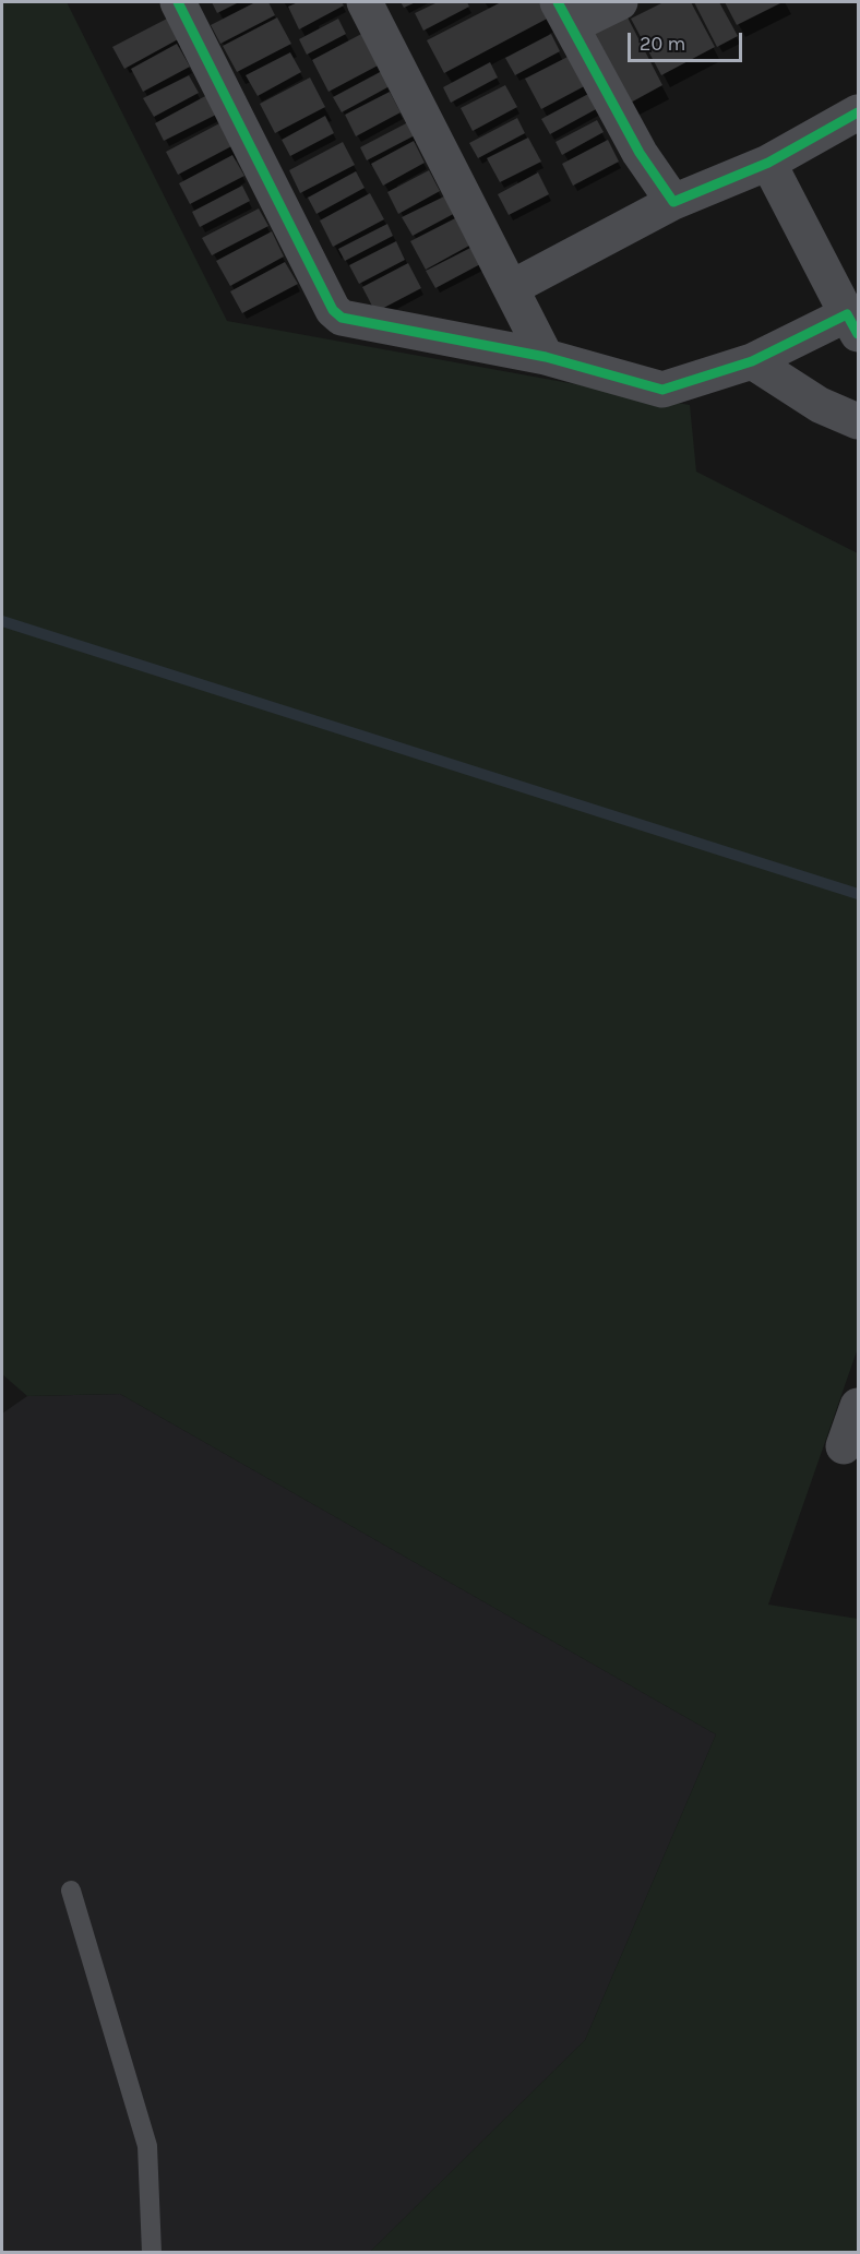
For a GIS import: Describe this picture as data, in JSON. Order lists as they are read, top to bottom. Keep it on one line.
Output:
{"scale_bar":"20 m"}
